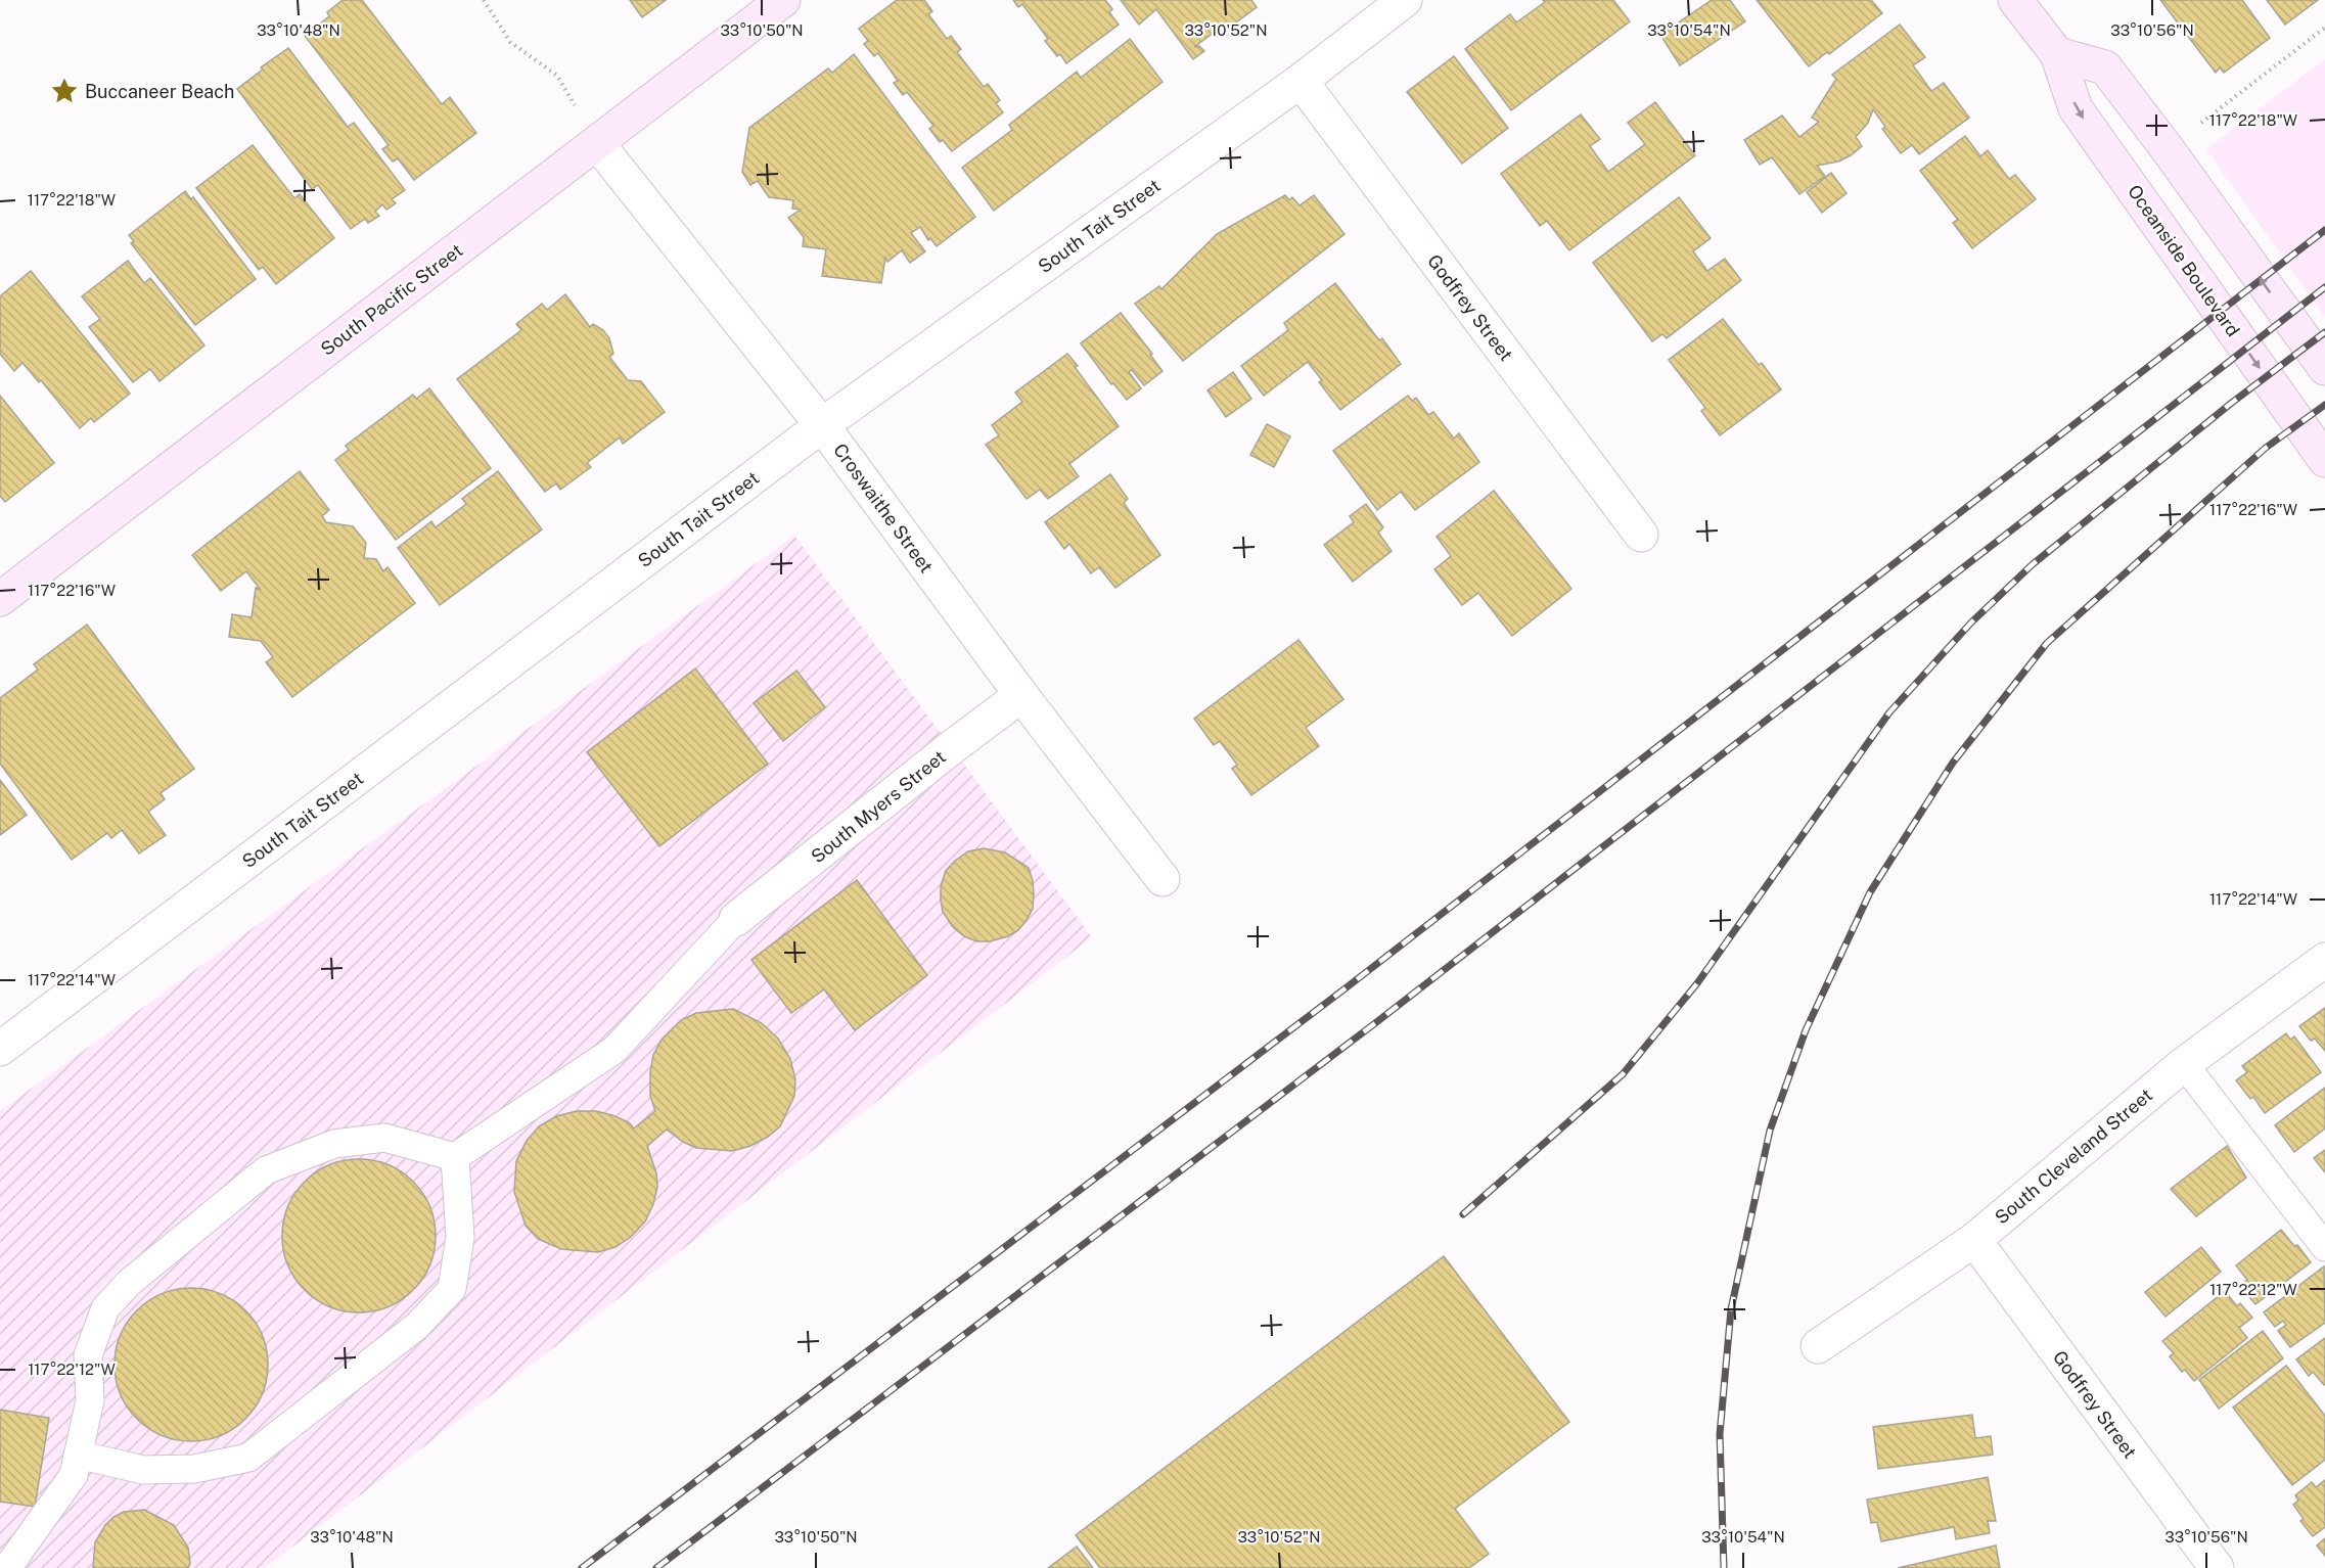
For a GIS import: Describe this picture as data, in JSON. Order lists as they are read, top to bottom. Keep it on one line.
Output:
{"streets":{"main road":["Oceanside Boulevard","South Pacific Street"],"street":["South Tait Street","Godfrey Street","Croswaithe Street","South Myers Street","South Cleveland Street"]},"crossings":[["South Tait Street","Godfrey Street"],["South Tait Street","Croswaithe Street"],["South Pacific Street","Croswaithe Street"],["Godfrey Street","South Cleveland Street"],["Croswaithe Street","South Myers Street"]],"places":{"place":["Buccaneer Beach"]},"coordinates":["33°10'48\"N","33°10'50\"N","33°10'52\"N","33°10'54\"N","33°10'56\"N","117°22'18\"W","117°22'16\"W","117°22'14\"W","117°22'12\"W"]}
